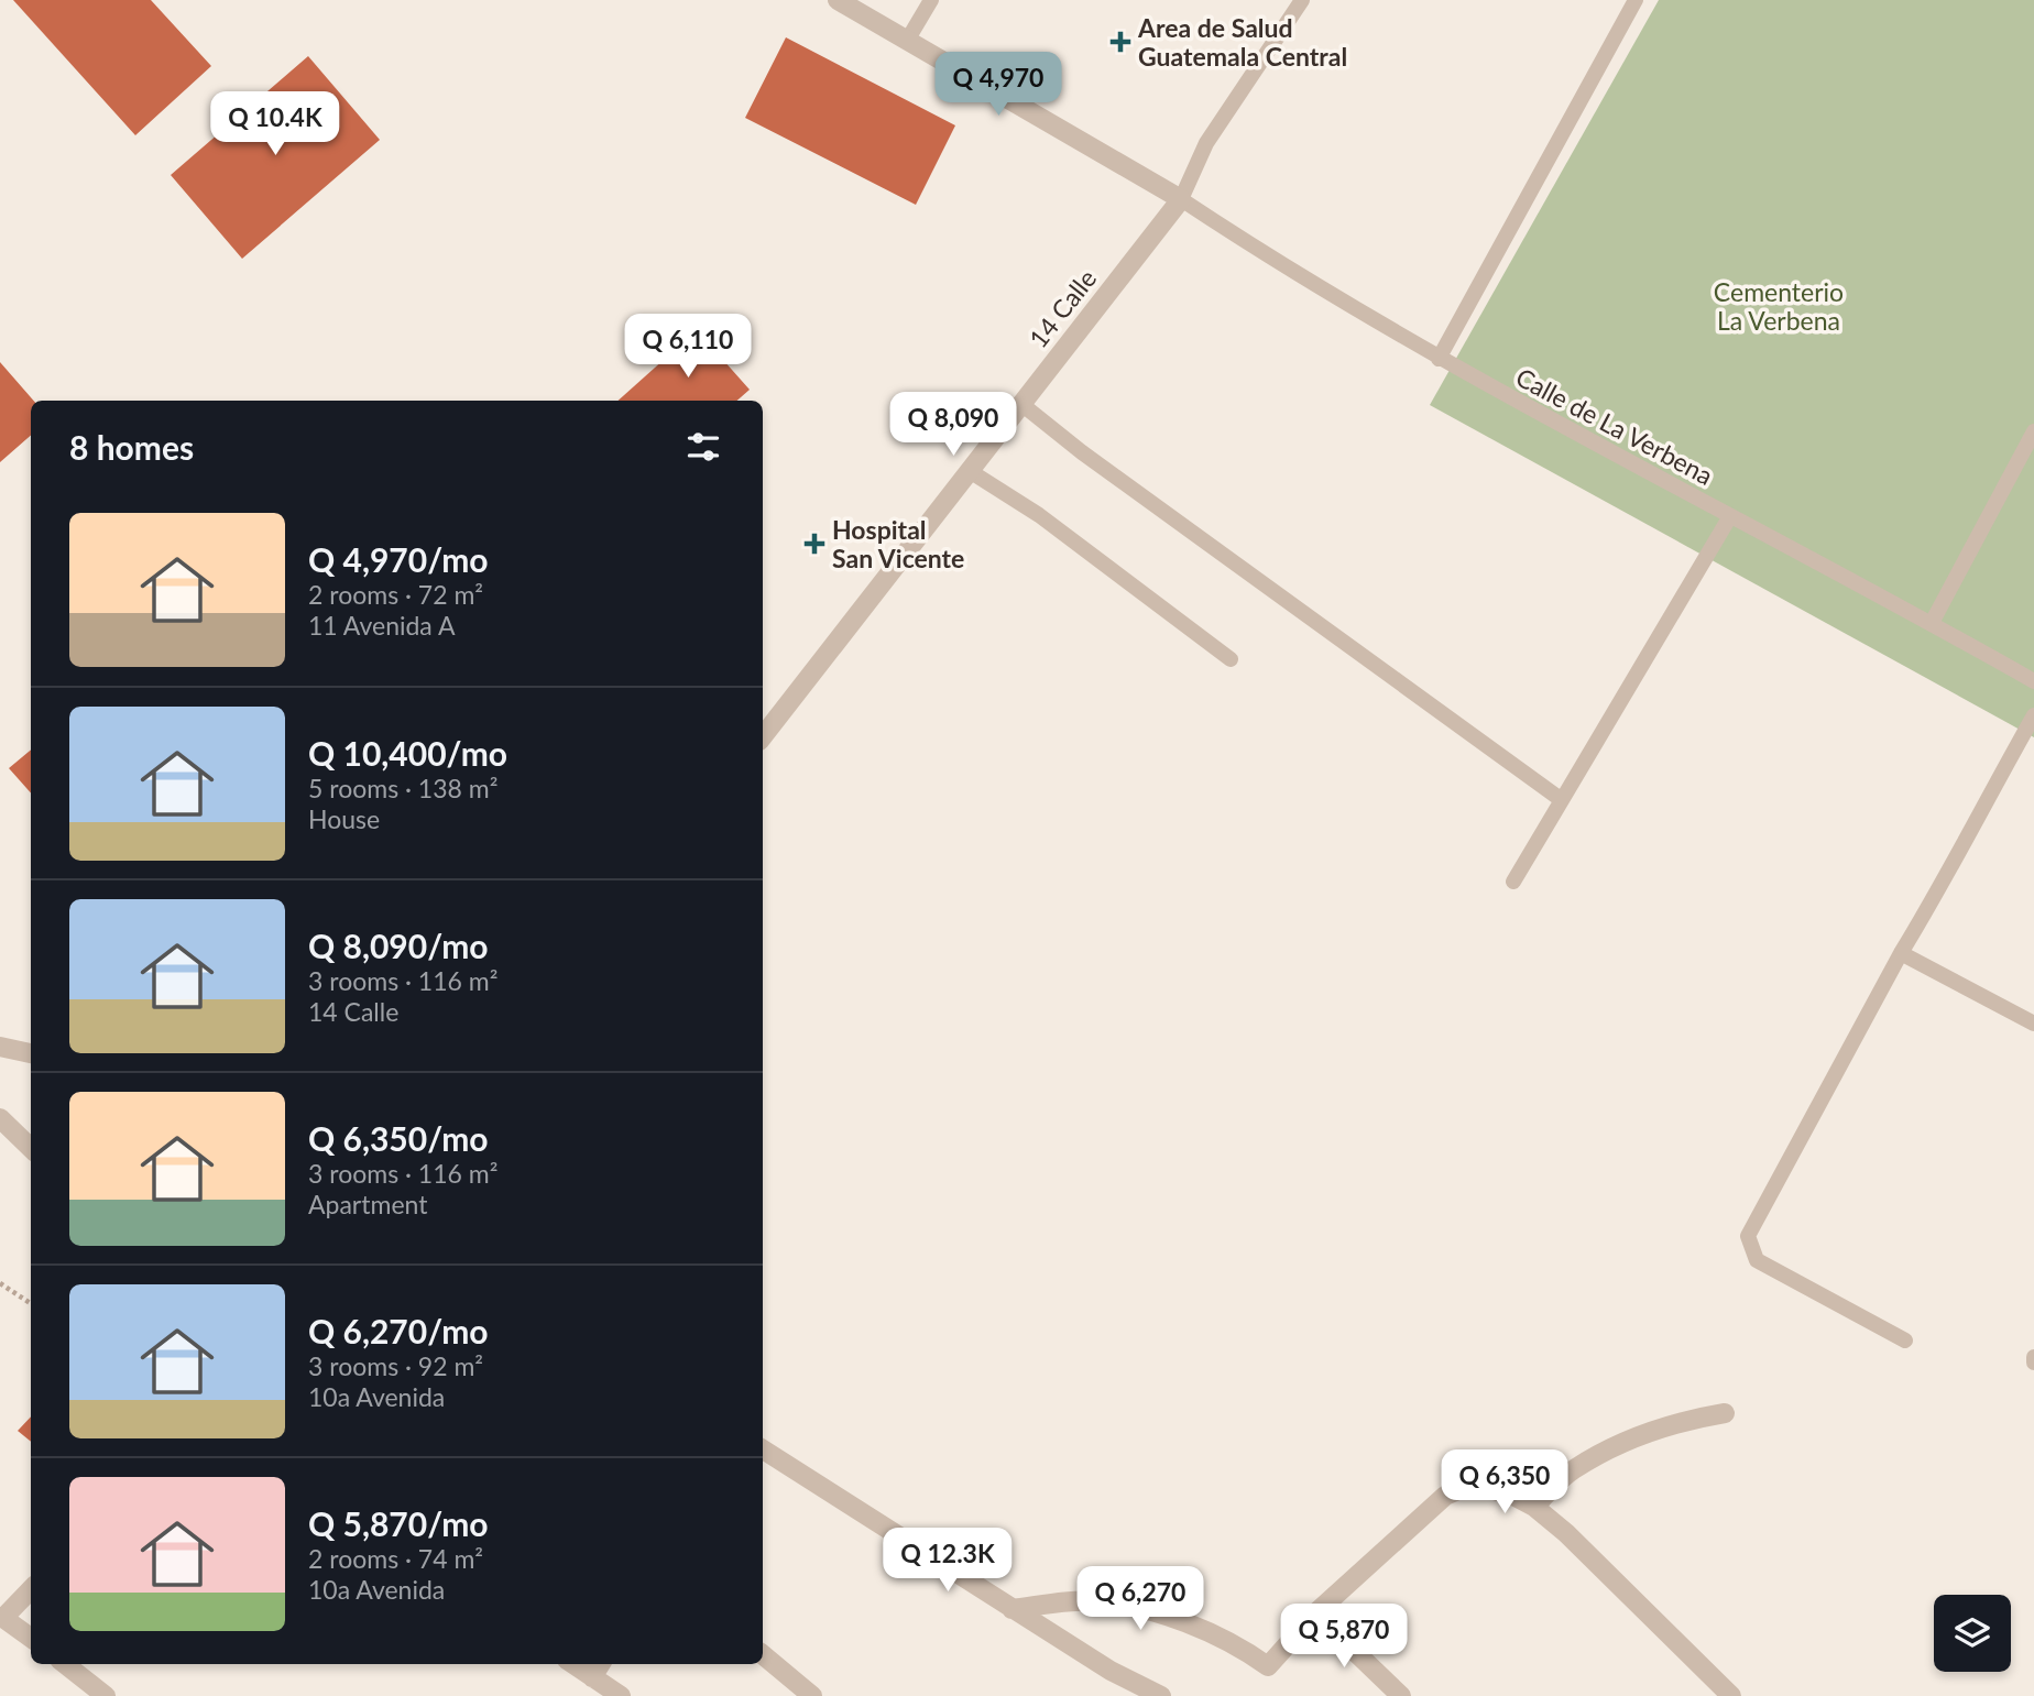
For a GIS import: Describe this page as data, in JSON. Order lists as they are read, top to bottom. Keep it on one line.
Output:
{"streets":{"street":["14 Calle"],"lane":["Calle de La Verbena"]},"crossings":[["14 Calle","Calle de La Verbena"]],"parks":["Cementerio La Verbena"],"places":{"health":["Area de Salud Guatemala Central","Hospital San Vicente"]},"page":{"price":["Q 4,970","Q 10.4K","Q 6,110","Q 8,090","Q 6,350","Q 12.3K","Q 6,270","Q 5,870"],"heading":"8 homes","list":[{"name":"Q 4,970/mo","note":"2 rooms · 72 m² · 11 Avenida A"},{"name":"Q 10,400/mo","note":"5 rooms · 138 m² · House"},{"name":"Q 8,090/mo","note":"3 rooms · 116 m² · 14 Calle"},{"name":"Q 6,350/mo","note":"3 rooms · 116 m² · Apartment"},{"name":"Q 6,270/mo","note":"3 rooms · 92 m² · 10a Avenida"},{"name":"Q 5,870/mo","note":"2 rooms · 74 m² · 10a Avenida"}]}}
